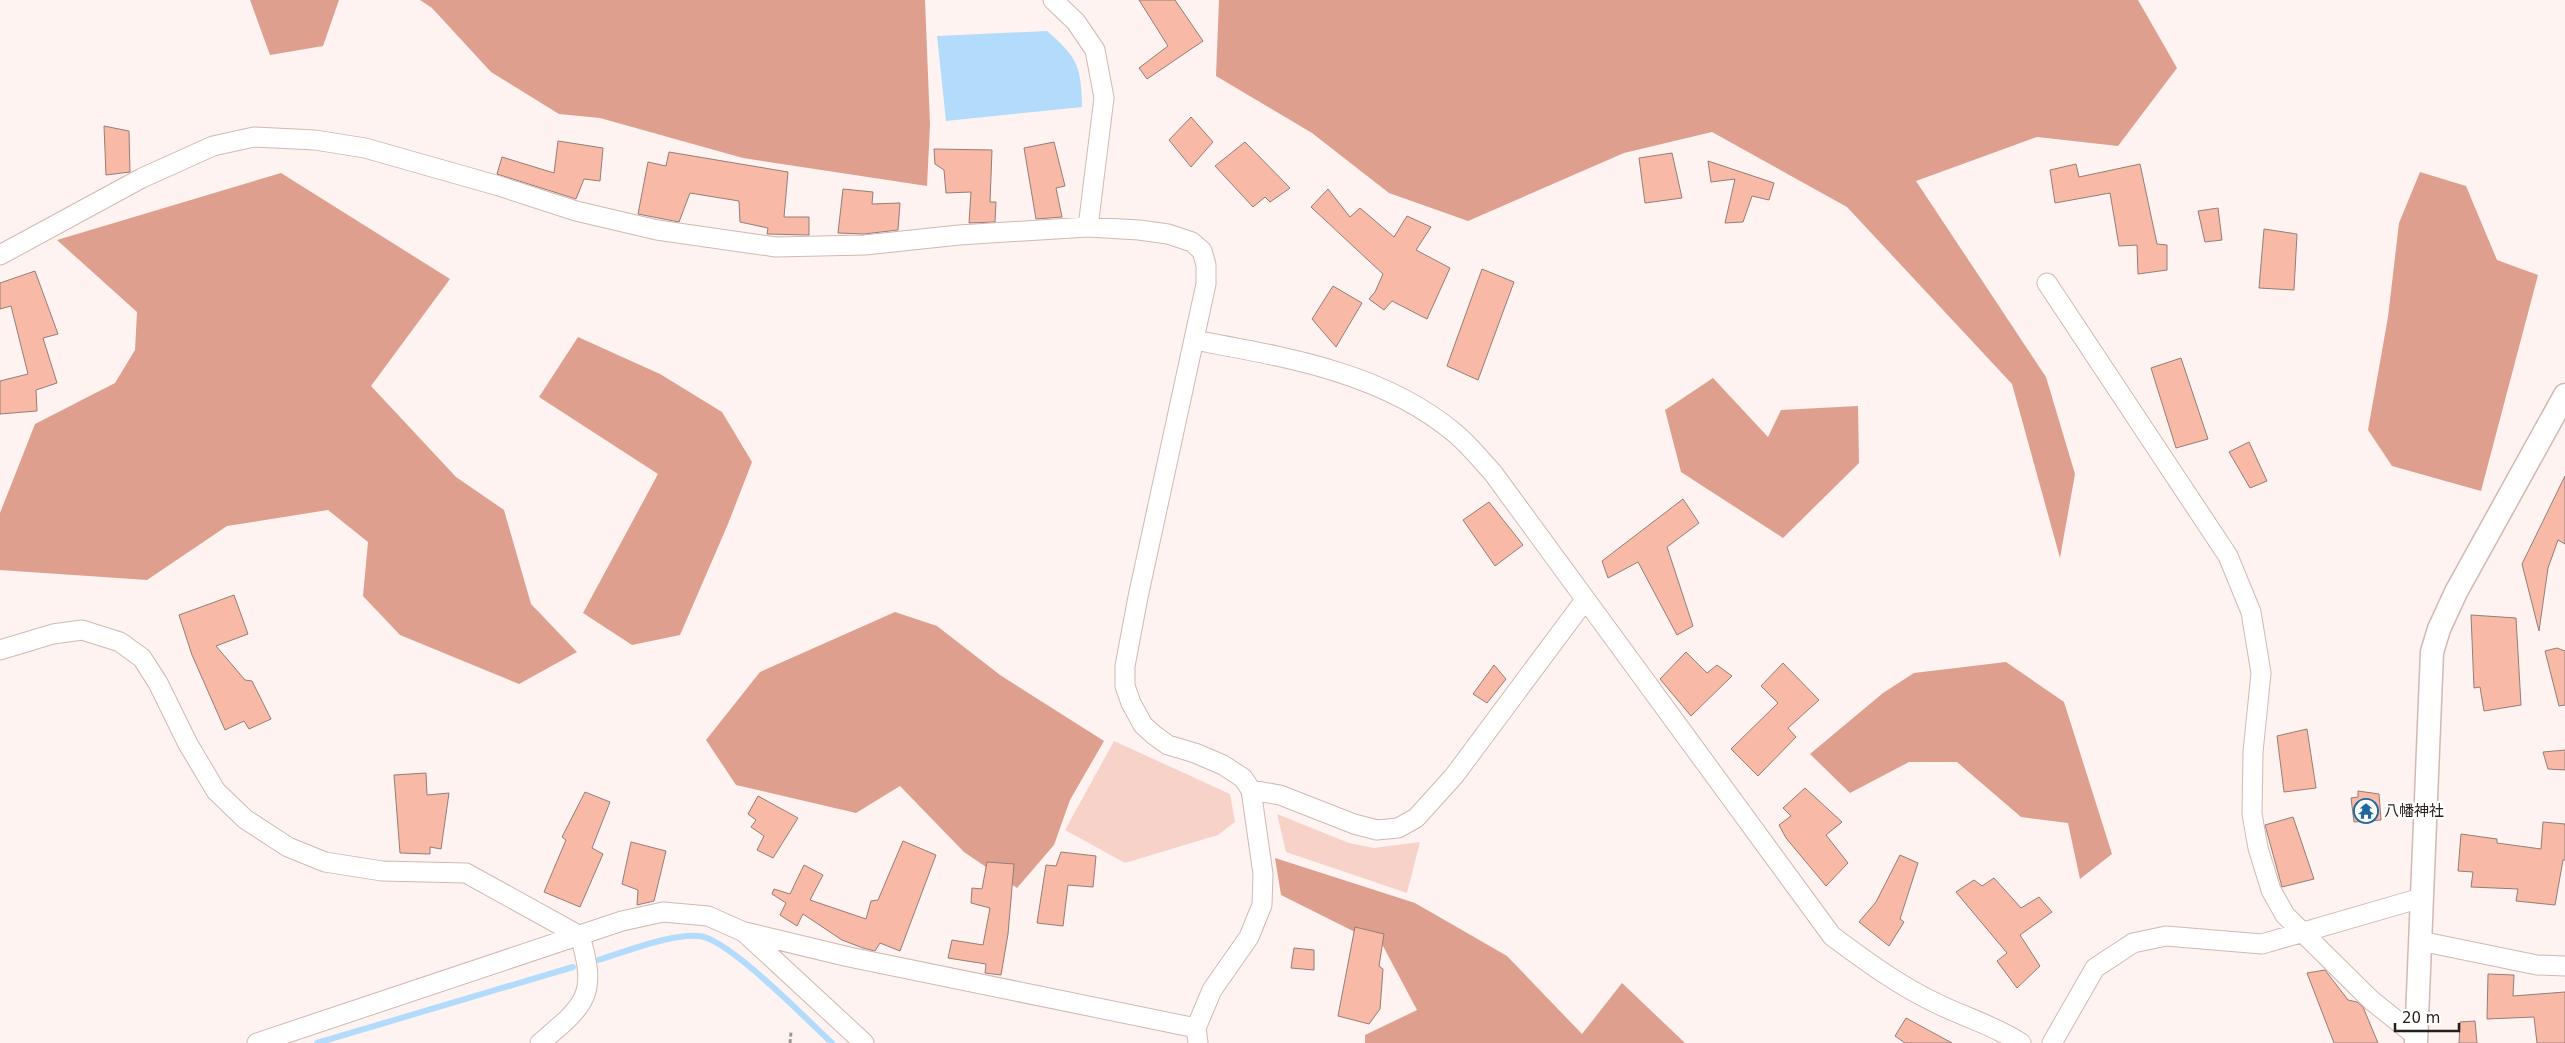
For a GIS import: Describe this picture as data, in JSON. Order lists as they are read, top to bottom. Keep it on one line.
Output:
{"places":{"temple":["八幡神社"]},"scale_bar":"20 m"}
